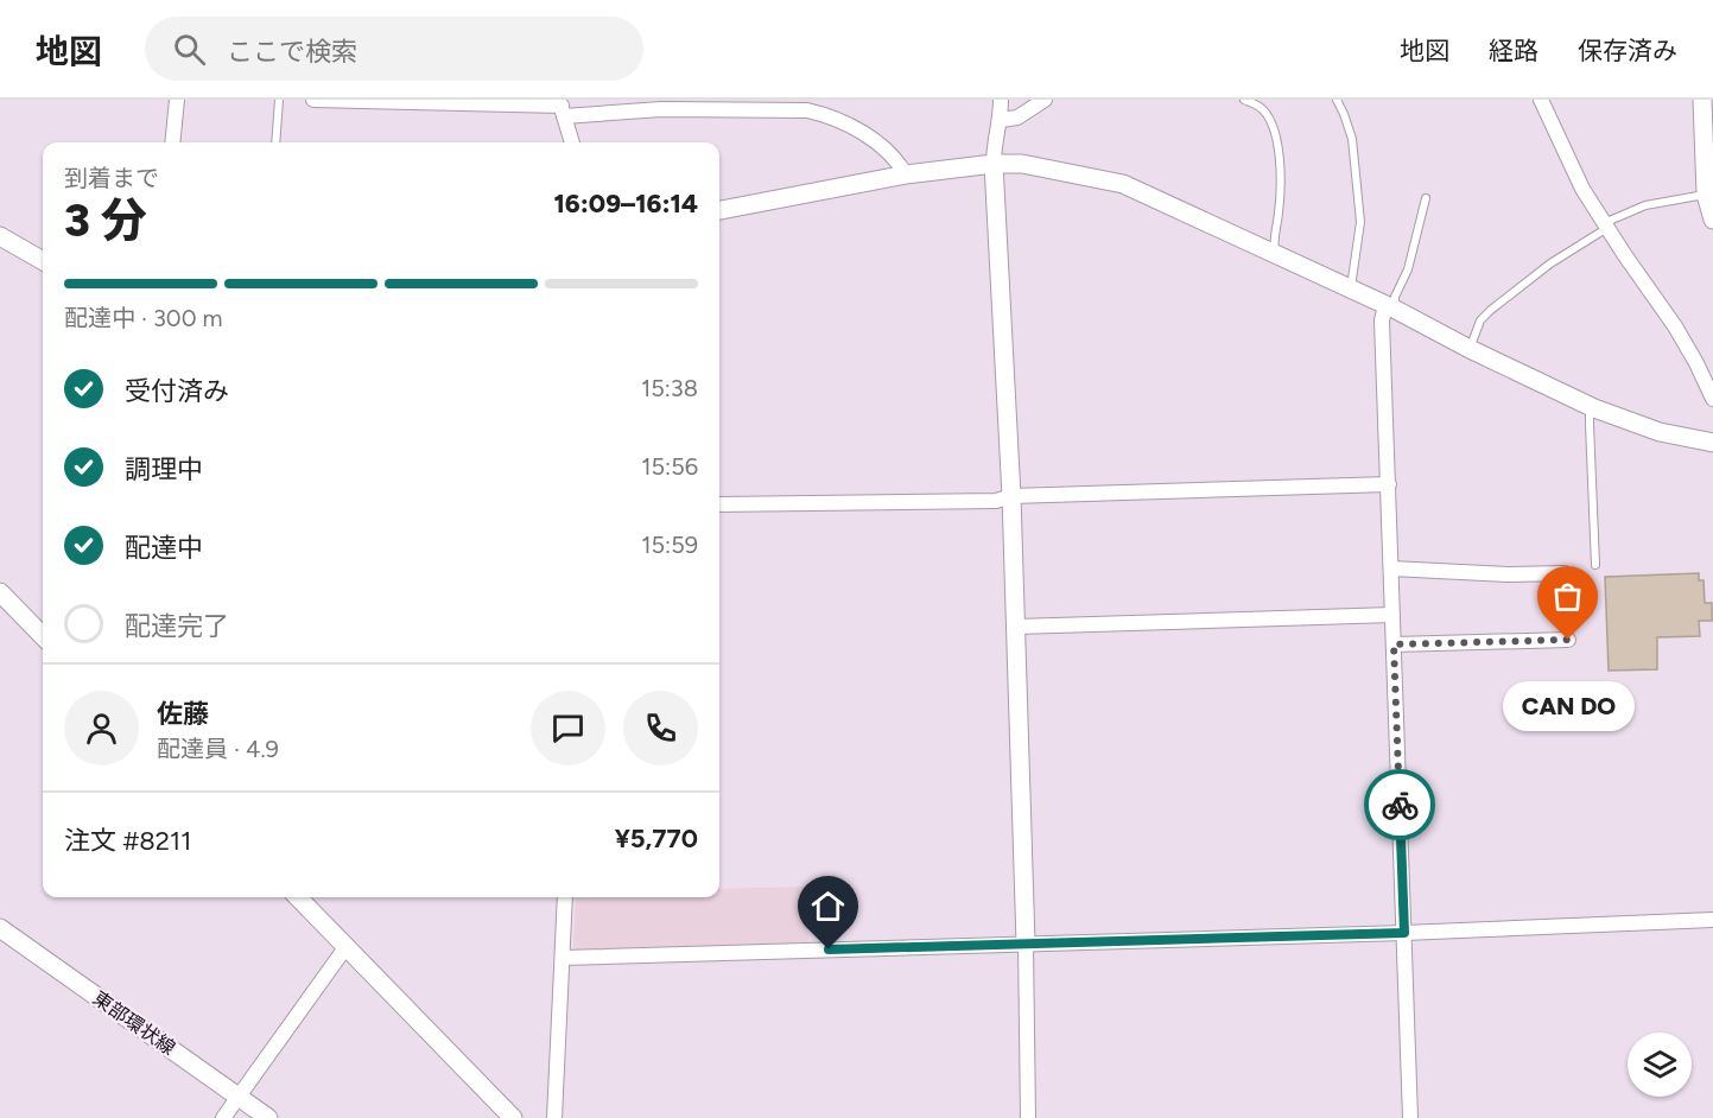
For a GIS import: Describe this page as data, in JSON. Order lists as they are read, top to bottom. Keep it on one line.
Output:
{"streets":{"street":["東部環状線"]},"places":["CAN DO"],"page":{"header":"地図","search":"ここで検索","nav":["地図","経路","保存済み"],"heading":["3 分","到着まで","16:09–16:14"],"panel":["佐藤","配達員 · 4.9","注文 #8211","¥5,770"],"bar":"配達中 · 300 m","list":[["受付済み","15:38"],["調理中","15:56"],["配達中","15:59"],"配達完了"],"bubble":"CAN DO"}}
